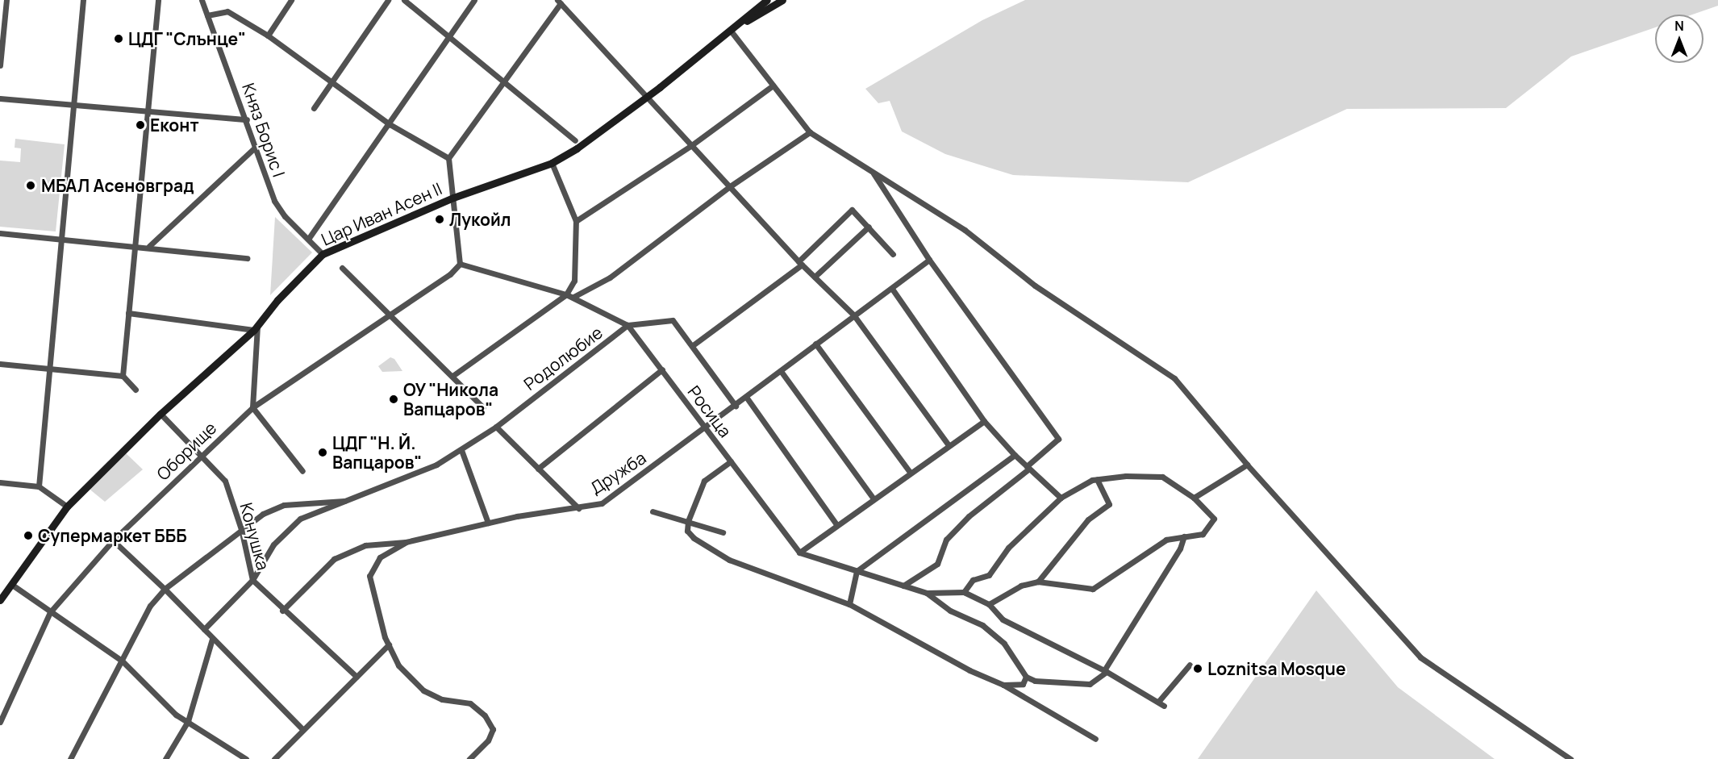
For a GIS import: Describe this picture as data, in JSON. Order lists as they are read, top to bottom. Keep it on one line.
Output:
{"streets":{"street":["Княз Борис I","Цар Иван Асен II","Родолюбие","Росица","Оборище","Дружба","Конушка"]},"crossings":[["Княз Борис I","Цар Иван Асен II"],["Цар Иван Асен II","Конушка"],["Родолюбие","Росица"],["Родолюбие","Конушка"],["Росица","Оборище"],["Росица","Дружба"],["Оборище","Конушка"],["Дружба","Конушка"]],"places":["ЦДГ \"Слънце\"","Еконт","МБАЛ Асеновград","Лукойл","ОУ \"Никола Вапцаров\"","ЦДГ \"Н. Й. Вапцаров\"","Супермаркет БББ","Loznitsa Mosque"],"north":"top"}
